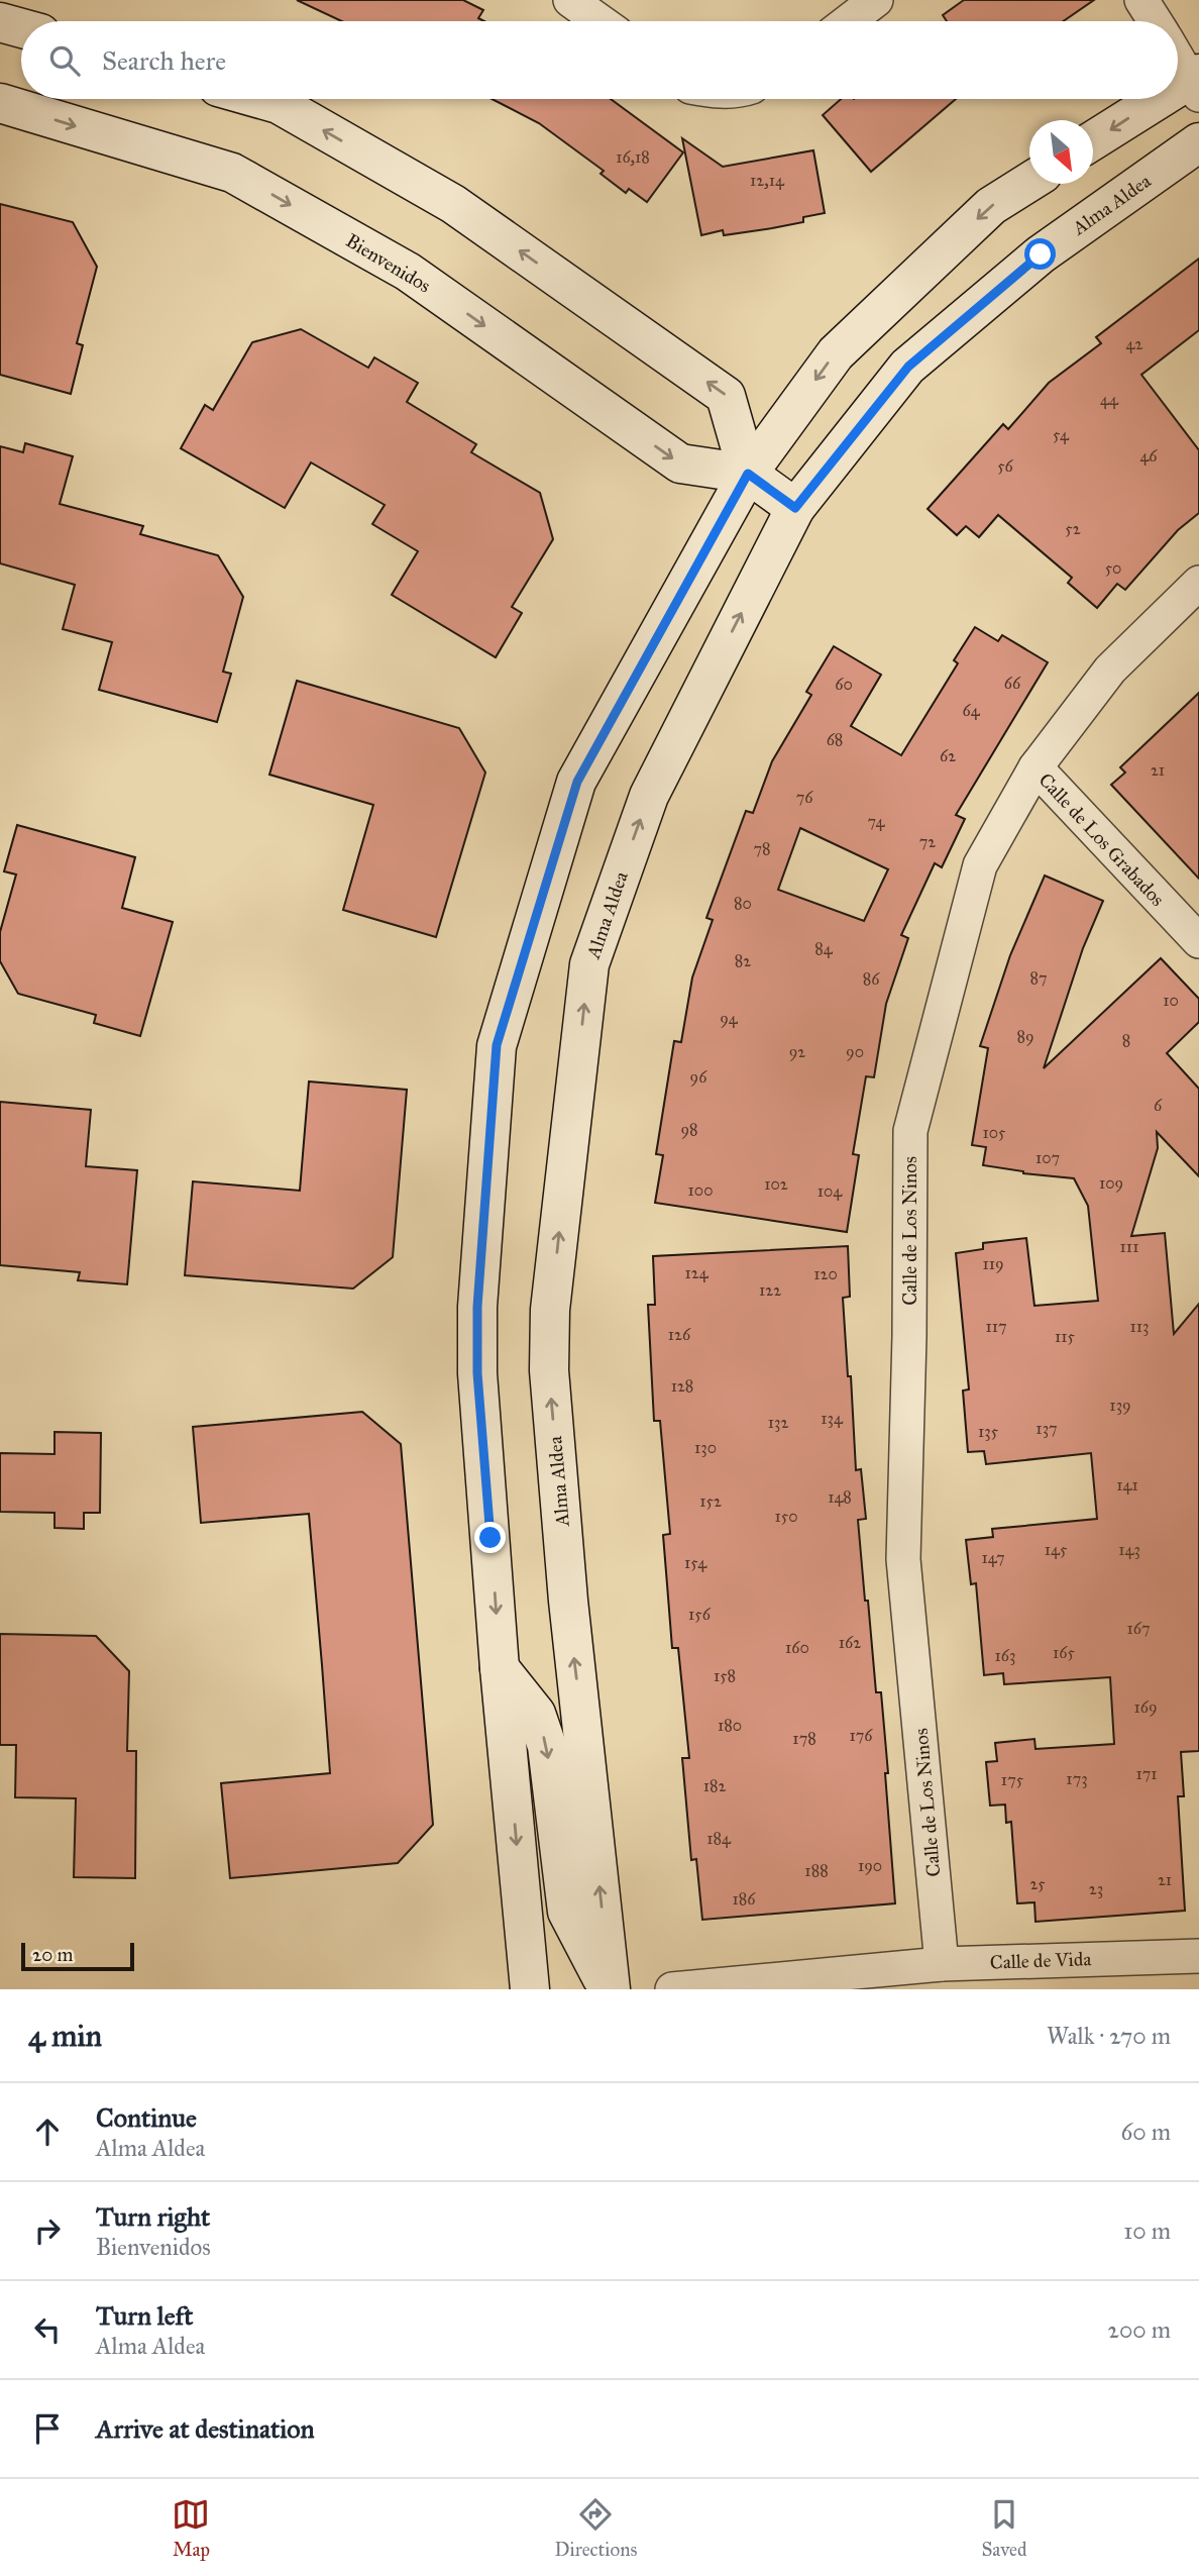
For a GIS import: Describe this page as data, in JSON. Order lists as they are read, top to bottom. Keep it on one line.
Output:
{"streets":{"main road":["Alma Aldea","Bienvenidos"],"street":["Calle de Los Grabados","Calle de Los Ninos","Calle de Vida"]},"crossings":[["Alma Aldea","Bienvenidos"],["Calle de Los Grabados","Calle de Los Ninos"],["Calle de Los Ninos","Calle de Vida"]],"house_numbers":["16,18","12,14","42","44","54","46","56","52","50","66","60","64","68","62","21","76","74","72","78","80","84","82","87","86","10","94","89","8","92","90","96","6","98","105","107","109","102","100","104","111","119","124","120","122","117","113","126","115","128","139","134","132","137","135","130","141","148","152","150","145","143","147","154","156","167","162","160","165","163","158","169","180","176","178","171","173","175","182","184","190","188","21","25","23","186"],"scale_bar":"20 m","north":"bottom right","page":{"search":"Search here","scale":"20 m","heading":["4 min","Walk · 270 m"],"list":[["Continue","Alma Aldea","60 m"],["Turn right","Bienvenidos","10 m"],["Turn left","Alma Aldea","200 m"],"Arrive at destination"],"nav":["Map","Directions","Saved"]}}
